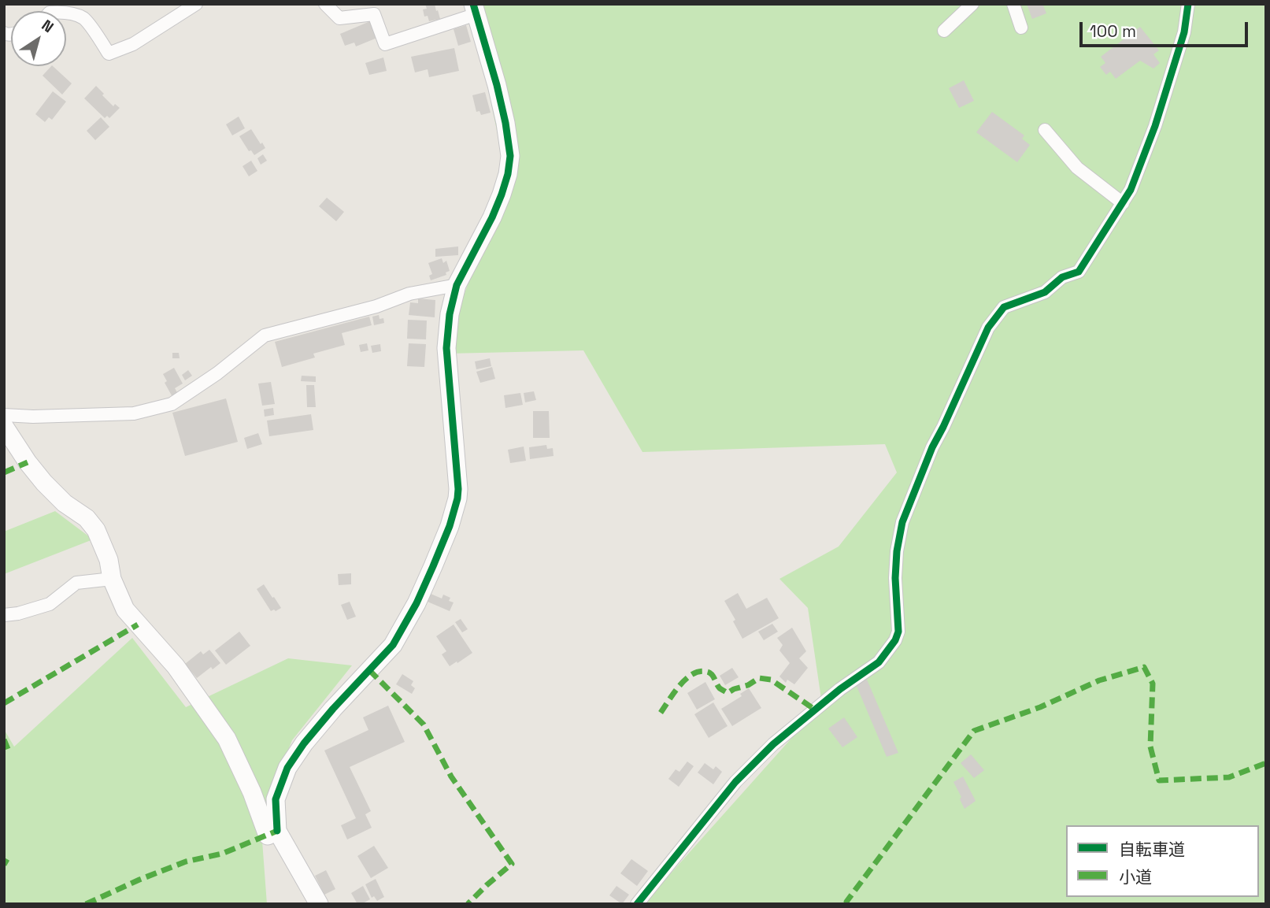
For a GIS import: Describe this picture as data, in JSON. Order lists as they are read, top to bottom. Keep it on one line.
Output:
{"legend":["自転車道","小道"],"scale_bar":"100 m","north":"top right"}
